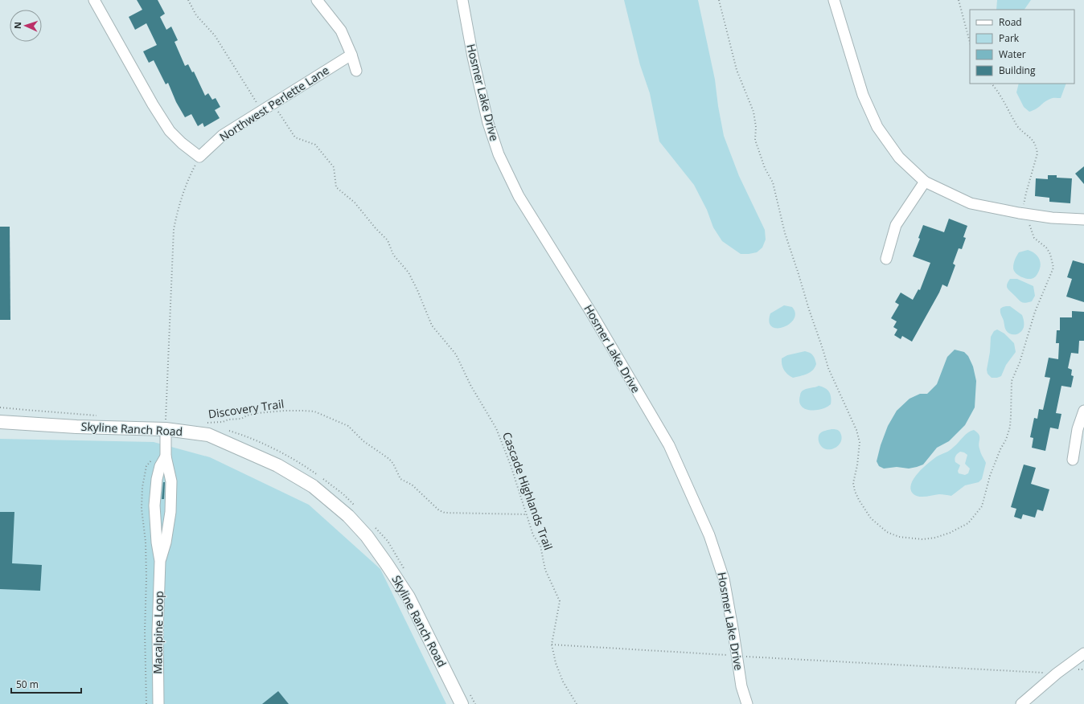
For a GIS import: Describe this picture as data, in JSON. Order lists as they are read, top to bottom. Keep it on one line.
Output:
{"streets":{"street":["Hosmer Lake Drive","Northwest Perlette Lane","Skyline Ranch Road","Macalpine Loop"],"path":["Discovery Trail","Cascade Highlands Trail"]},"crossings":[["Northwest Perlette Lane","Cascade Highlands Trail"],["Discovery Trail","Cascade Highlands Trail"]],"legend":["Road","Park","Water","Building"],"scale_bar":"50 m","north":"left"}
